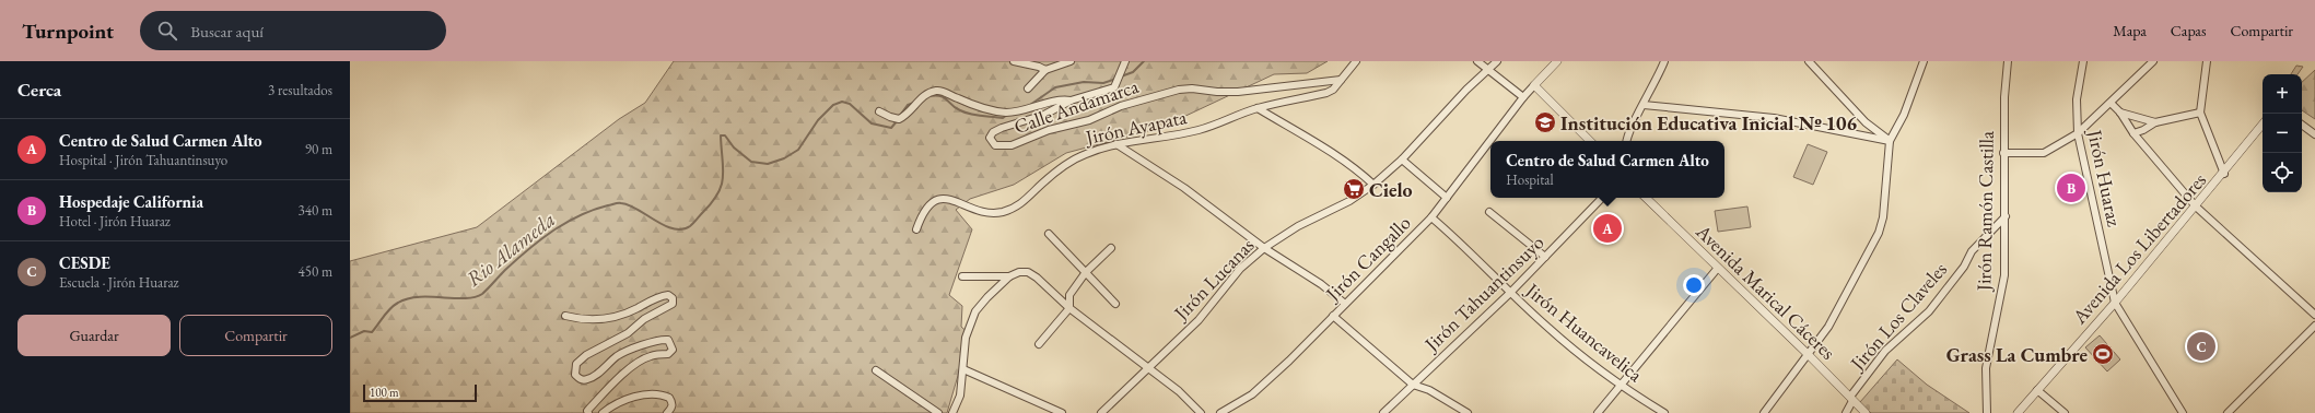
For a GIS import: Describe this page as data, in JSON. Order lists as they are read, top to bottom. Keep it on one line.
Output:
{"streets":{"street":["Calle Andamarca","Jirón Ayapata","Jirón Huaraz","Jirón Ramón Castilla","Avenida Los Libertadores","Jirón Cangallo","Jirón Lucanas","Avenida Marical Cáceres","Jirón Tahuantinsuyo","Jirón Los Claveles","Jirón Huancavelica"]},"crossings":[["Calle Andamarca","Jirón Ayapata"],["Jirón Huaraz","Avenida Los Libertadores"],["Jirón Ramón Castilla","Jirón Los Claveles"],["Jirón Cangallo","Jirón Huancavelica"],["Avenida Marical Cáceres","Jirón Los Claveles"],["Jirón Tahuantinsuyo","Jirón Huancavelica"]],"water":["Rio Alameda"],"places":{"school or university":["Institución Educativa Inicial Nº 106"],"supermarket":["Cielo"],"sports":["Grass La Cumbre"]},"scale_bar":"100 m","page":{"header":"Turnpoint","search":"Buscar aquí","nav":["Mapa","Capas","Compartir"],"heading":["Cerca","3 resultados"],"map_buttons":["+","−"],"list":[{"mark":"A","name":"Centro de Salud Carmen Alto","note":"Hospital · Jirón Tahuantinsuyo","value":"90 m"},{"mark":"B","name":"Hospedaje California","note":"Hotel · Jirón Huaraz","value":"340 m"},{"mark":"C","name":"CESDE","note":"Escuela · Jirón Huaraz","value":"450 m"}],"popup":["Centro de Salud Carmen Alto","Hospital"],"pins":["B","A","C"],"buttons":["Guardar","Compartir"],"scale":"100 m"}}
